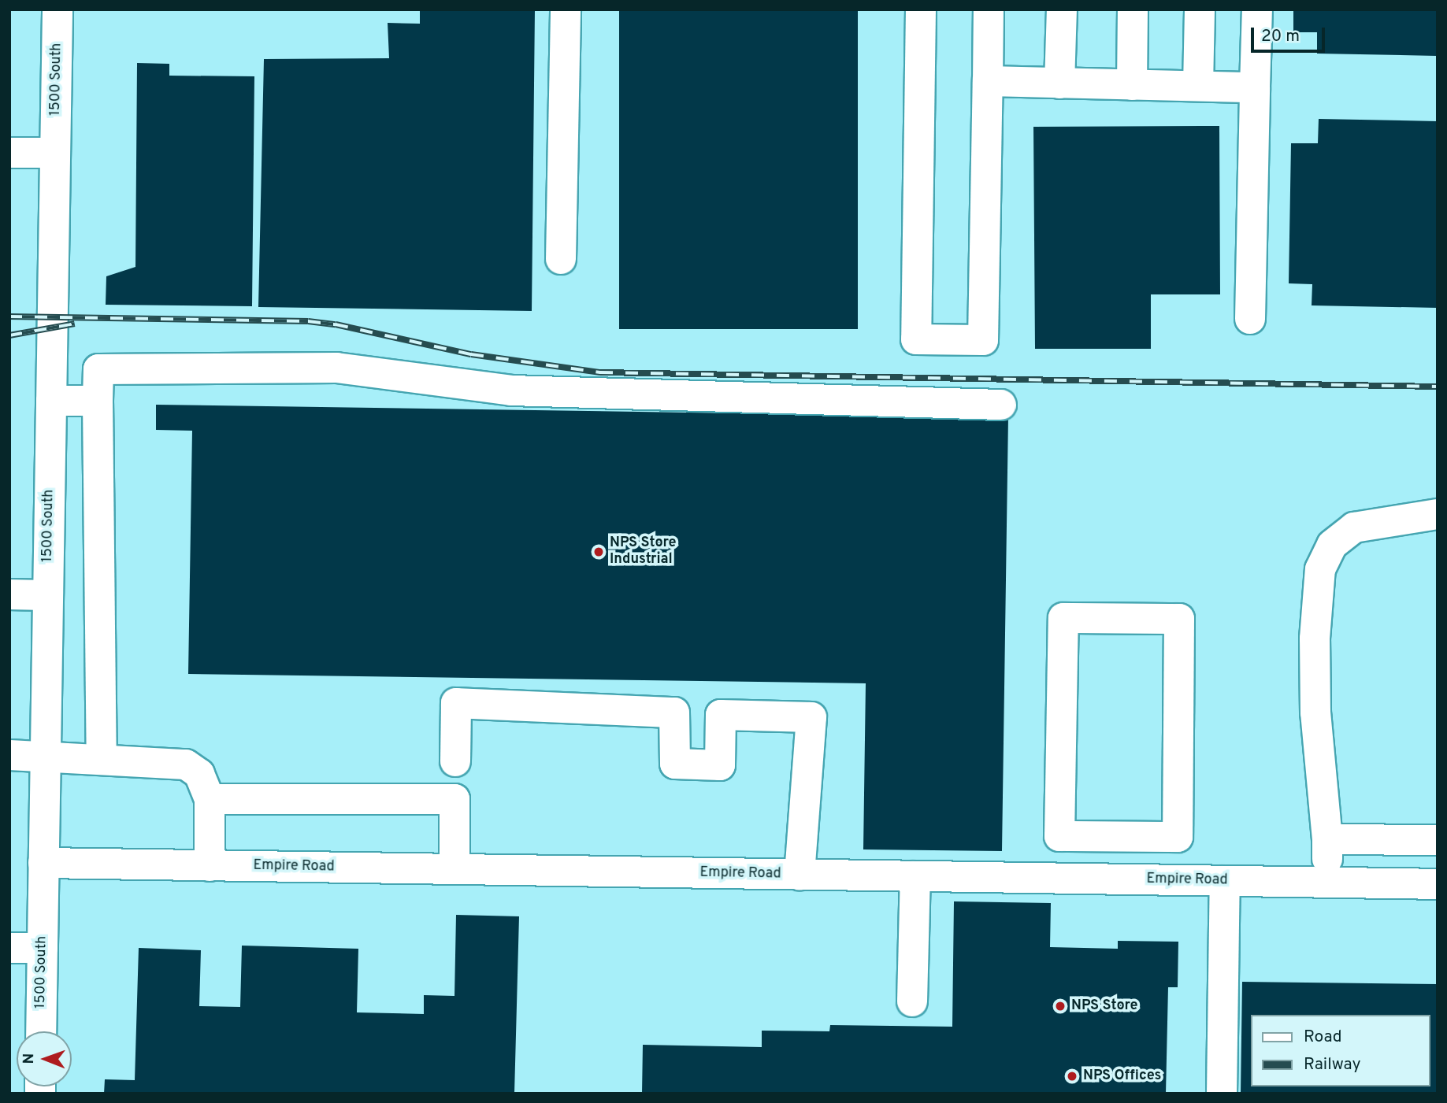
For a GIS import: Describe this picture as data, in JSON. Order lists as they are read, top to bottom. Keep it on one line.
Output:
{"streets":{"street":["1500 South","Empire Road"]},"crossings":[["1500 South","Empire Road"]],"places":["NPS Store Industrial","NPS Store","NPS Offices"],"legend":["Road","Railway"],"scale_bar":"20 m","north":"left"}
